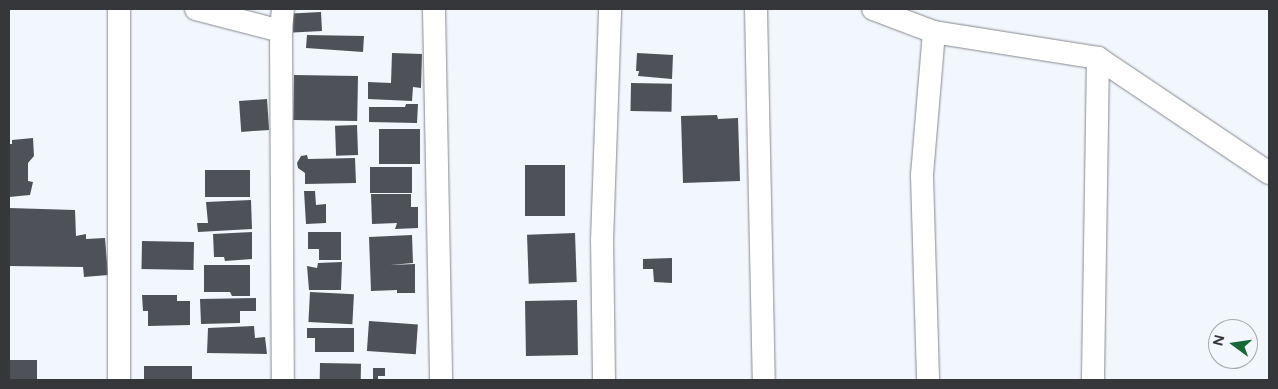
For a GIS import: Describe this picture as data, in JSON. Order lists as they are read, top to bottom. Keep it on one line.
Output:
{"north":"left"}
